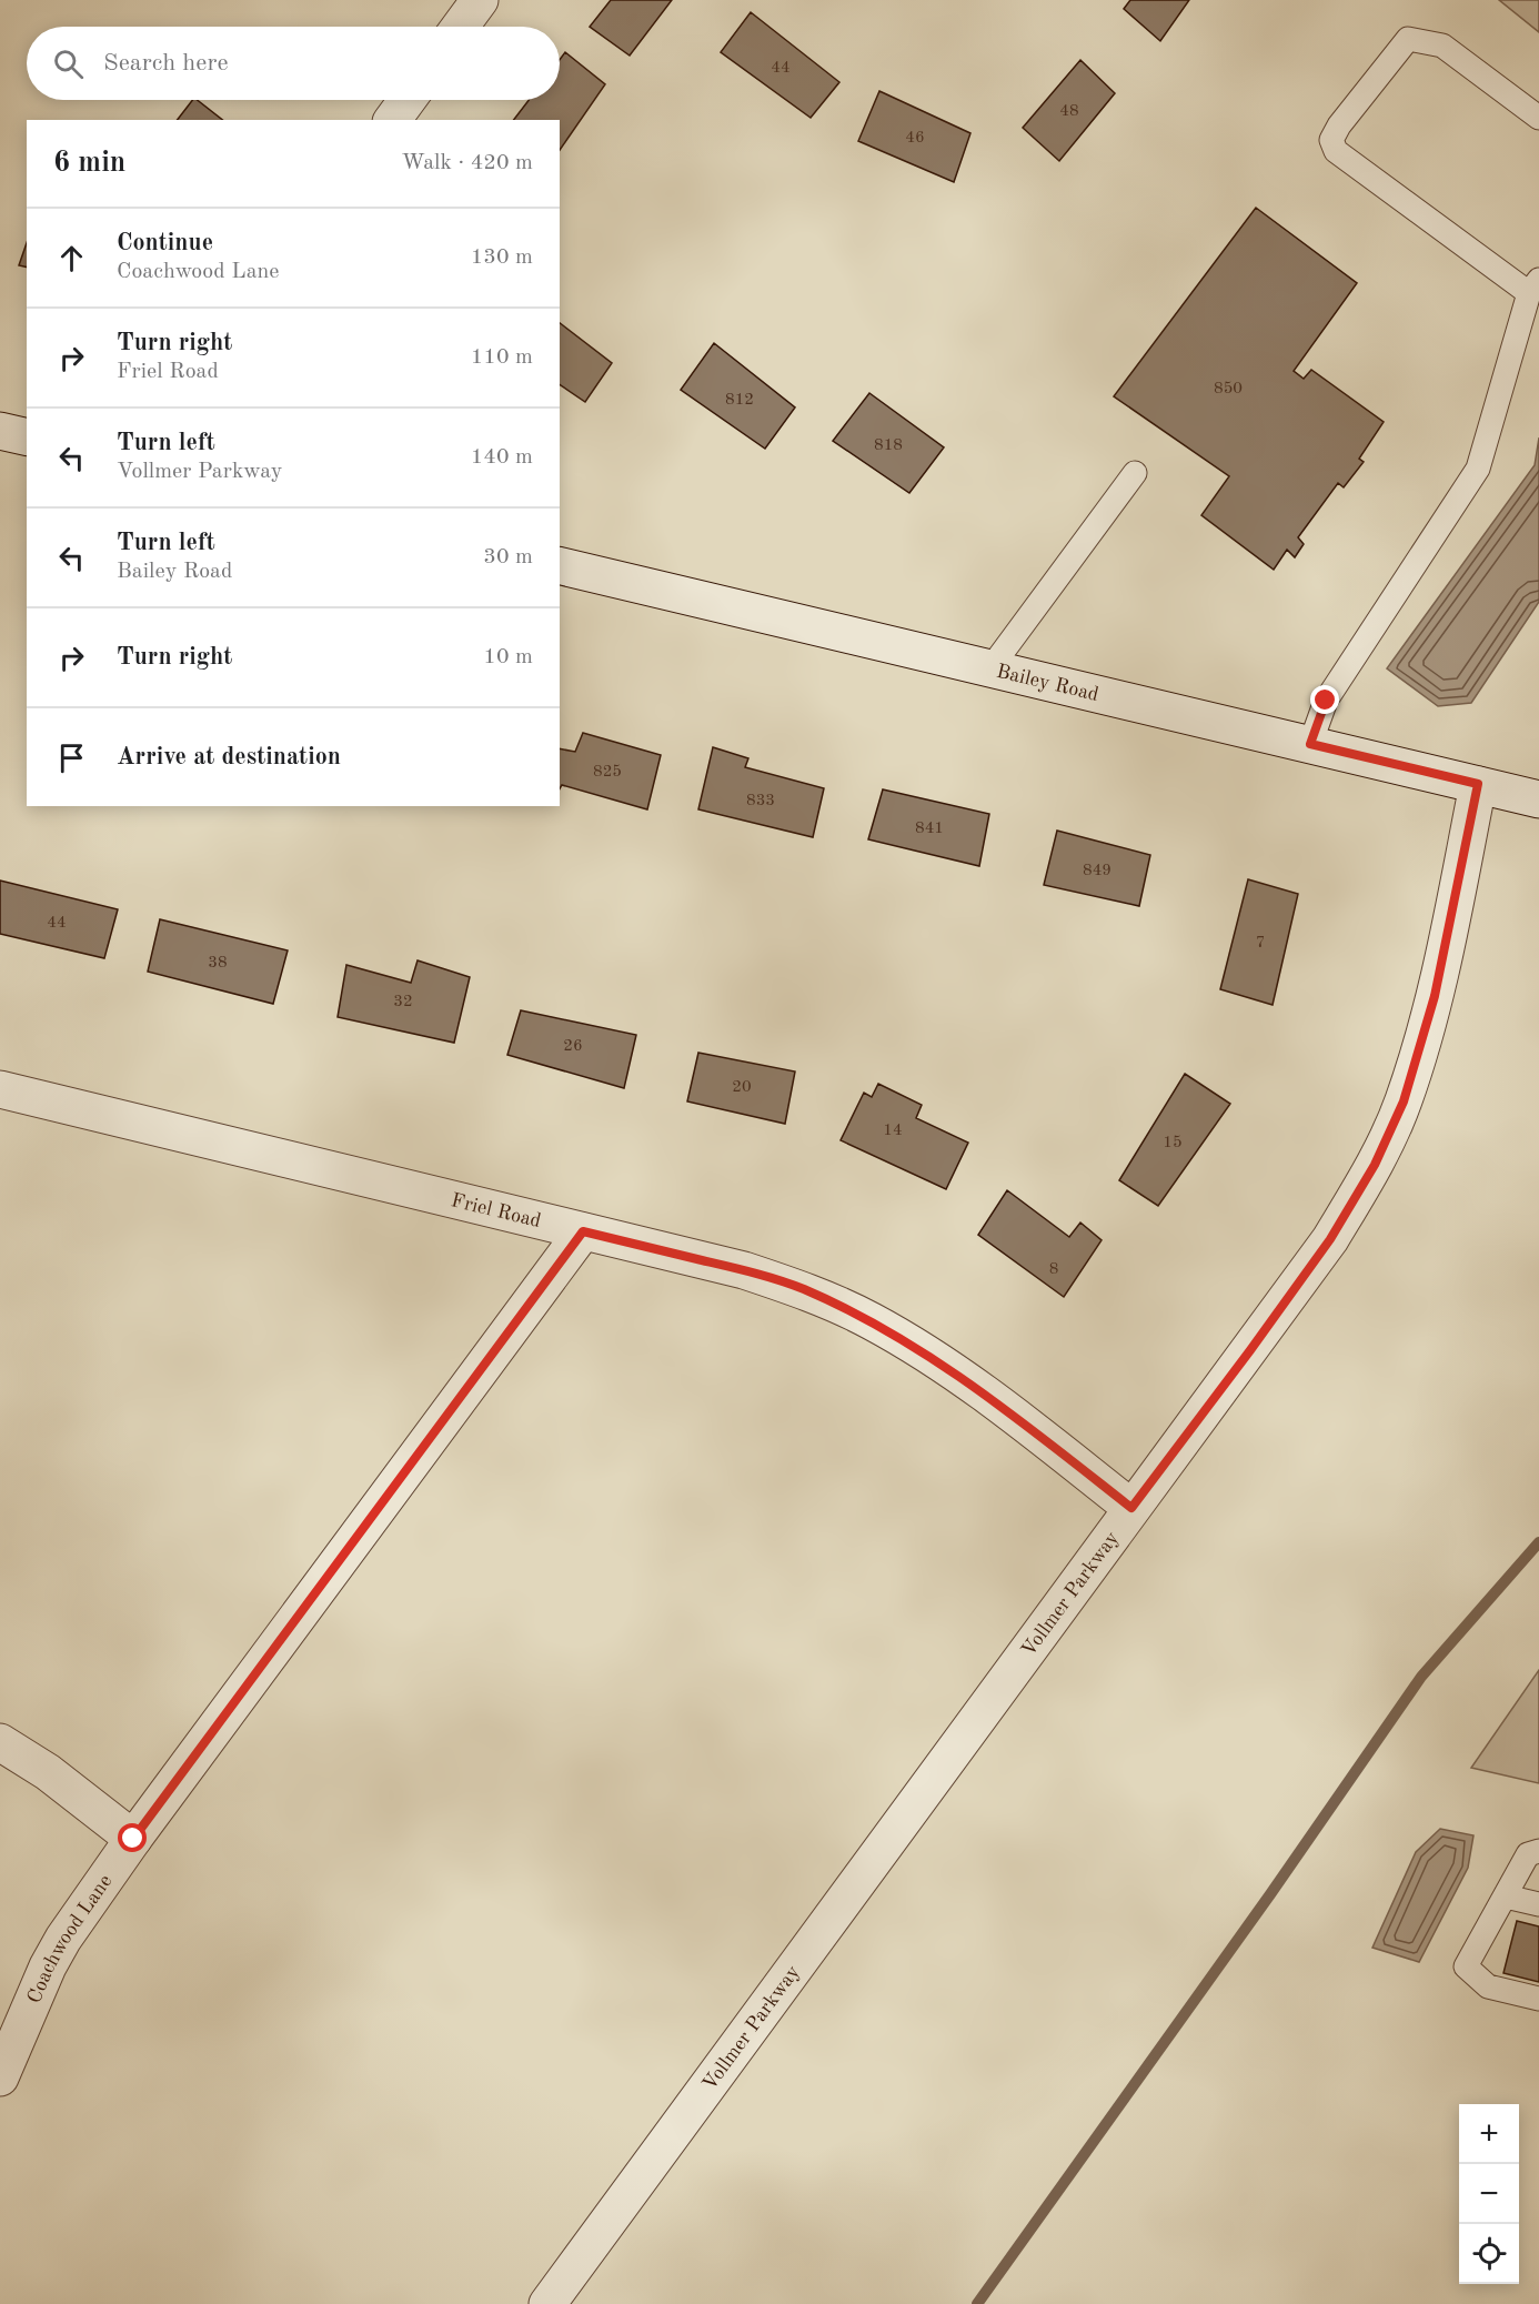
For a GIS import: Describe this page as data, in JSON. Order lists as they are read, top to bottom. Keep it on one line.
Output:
{"streets":{"street":["Bailey Road","Friel Road","Vollmer Parkway","Coachwood Lane"]},"crossings":[["Bailey Road","Vollmer Parkway"],["Friel Road","Vollmer Parkway"],["Friel Road","Coachwood Lane"]],"house_numbers":["44","48","46","850","812","818","825","833","841","849","44","7","38","32","26","20","14","15","8"],"page":{"search":"Search here","heading":["6 min","Walk · 420 m"],"list":[["Continue","Coachwood Lane","130 m"],["Turn right","Friel Road","110 m"],["Turn left","Vollmer Parkway","140 m"],["Turn left","Bailey Road","30 m"],["Turn right","10 m"],"Arrive at destination"],"map_buttons":["+","−"]}}
